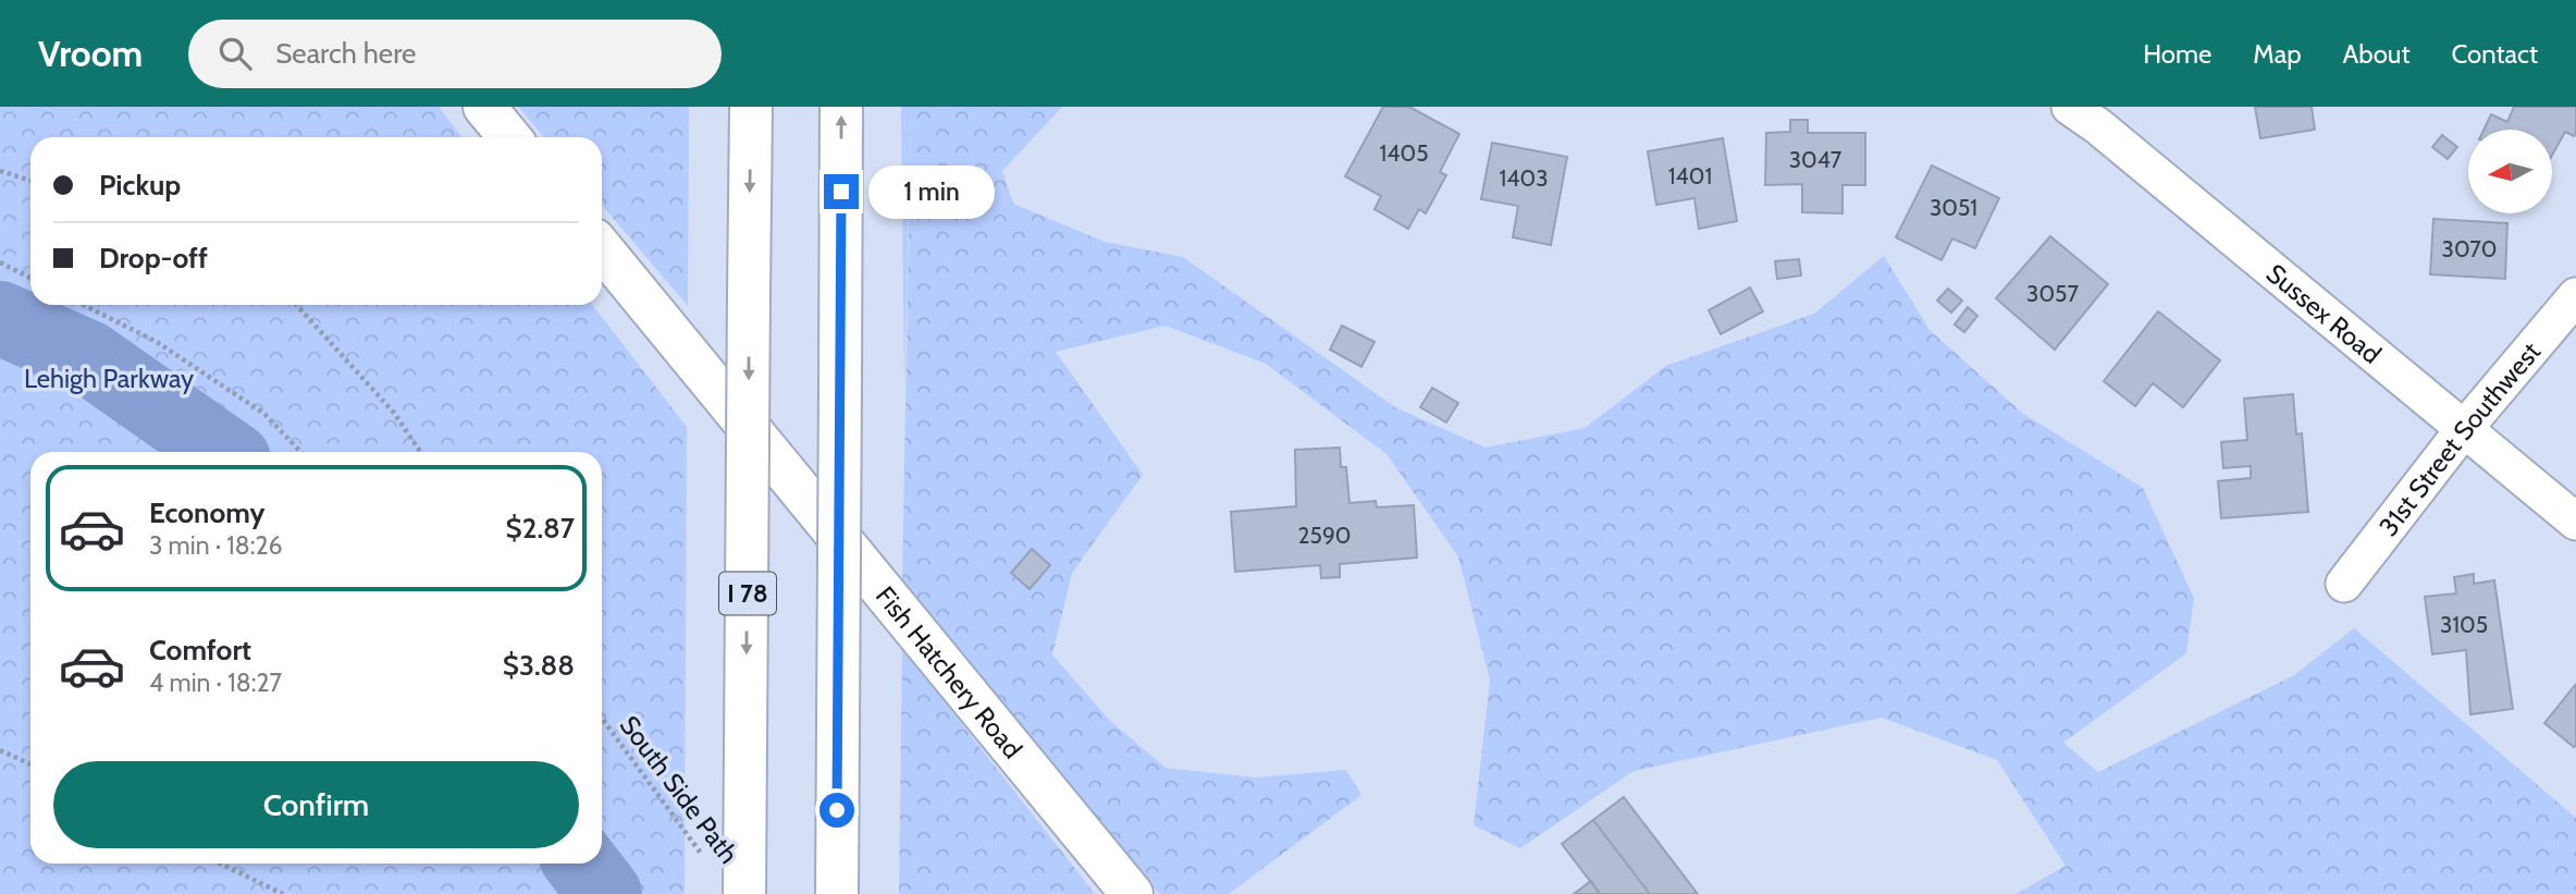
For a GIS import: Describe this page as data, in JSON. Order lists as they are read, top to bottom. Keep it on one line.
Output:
{"streets":{"main road":["I 78","Fish Hatchery Road"],"street":["Sussex Road","31st Street Southwest"],"path":["South Side Path"]},"crossings":[["Sussex Road","31st Street Southwest"]],"parks":["Lehigh Parkway"],"house_numbers":["1405","3047","1401","1403","3051","3070","3057","2590","3105"],"north":"left","page":{"header":"Vroom","search":"Search here","nav":["Home","Map","About","Contact"],"banner":["Pickup","Drop-off"],"bubble":"1 min","list":[{"name":"Economy","note":"3 min · 18:26","value":"$2.87"},{"name":"Comfort","note":"4 min · 18:27","value":"$3.88"}],"buttons":"Confirm"}}
